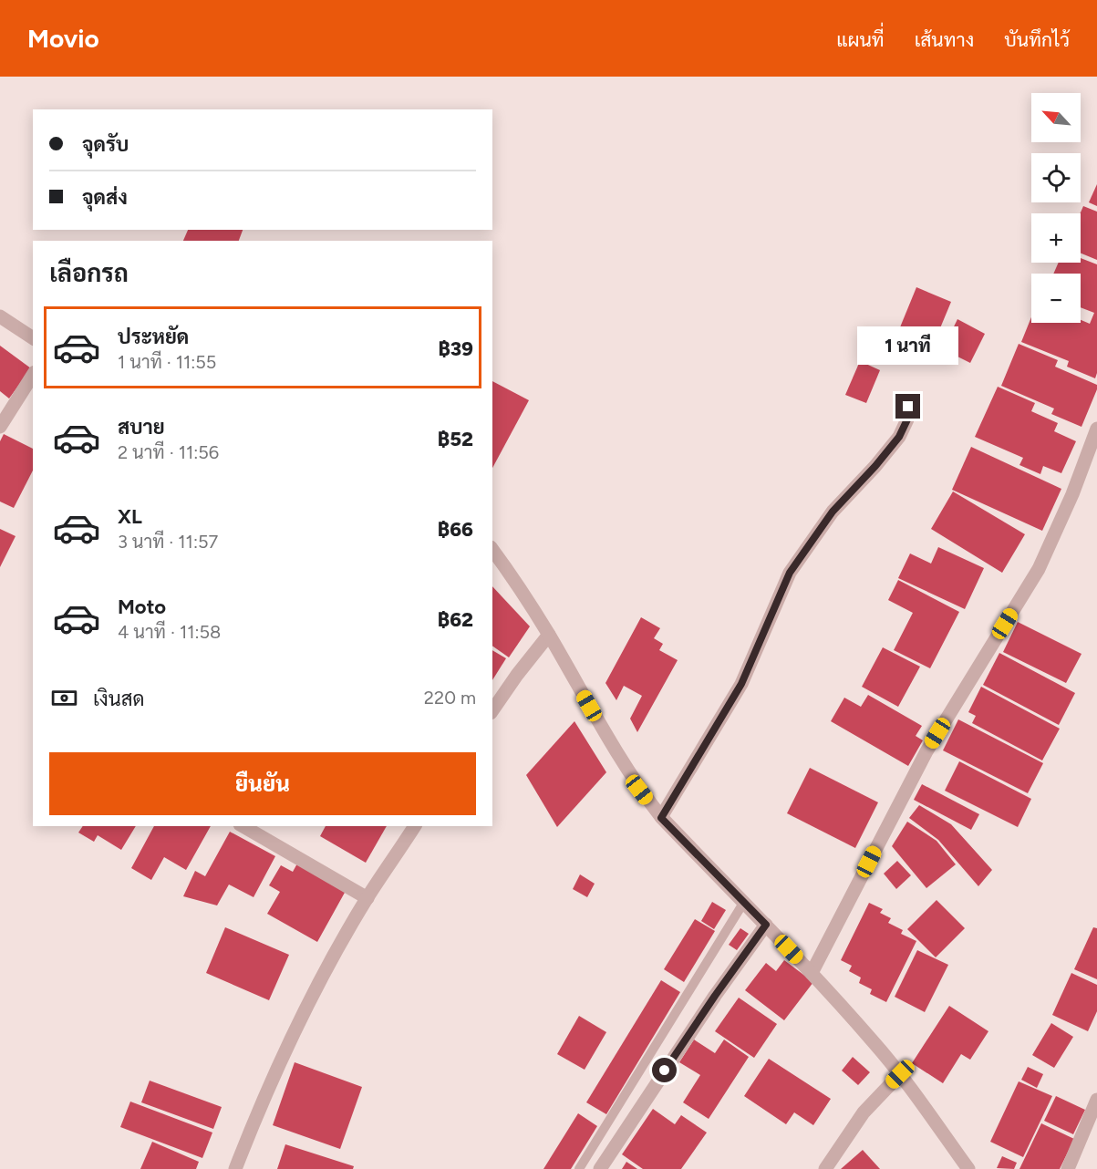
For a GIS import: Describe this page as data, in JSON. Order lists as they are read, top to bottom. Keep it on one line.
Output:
{"north":"top left","page":{"header":"Movio","nav":["แผนที่","เส้นทาง","บันทึกไว้"],"map_buttons":["+","−"],"banner":["จุดรับ","จุดส่ง"],"heading":"เลือกรถ","list":[{"name":"ประหยัด","note":"1 นาที · 11:55","value":"฿39"},{"name":"สบาย","note":"2 นาที · 11:56","value":"฿52"},{"name":"XL","note":"3 นาที · 11:57","value":"฿66"},{"name":"Moto","note":"4 นาที · 11:58","value":"฿62"}],"bubble":"1 นาที","pay":["เงินสด","220 m"],"buttons":"ยืนยัน"}}
